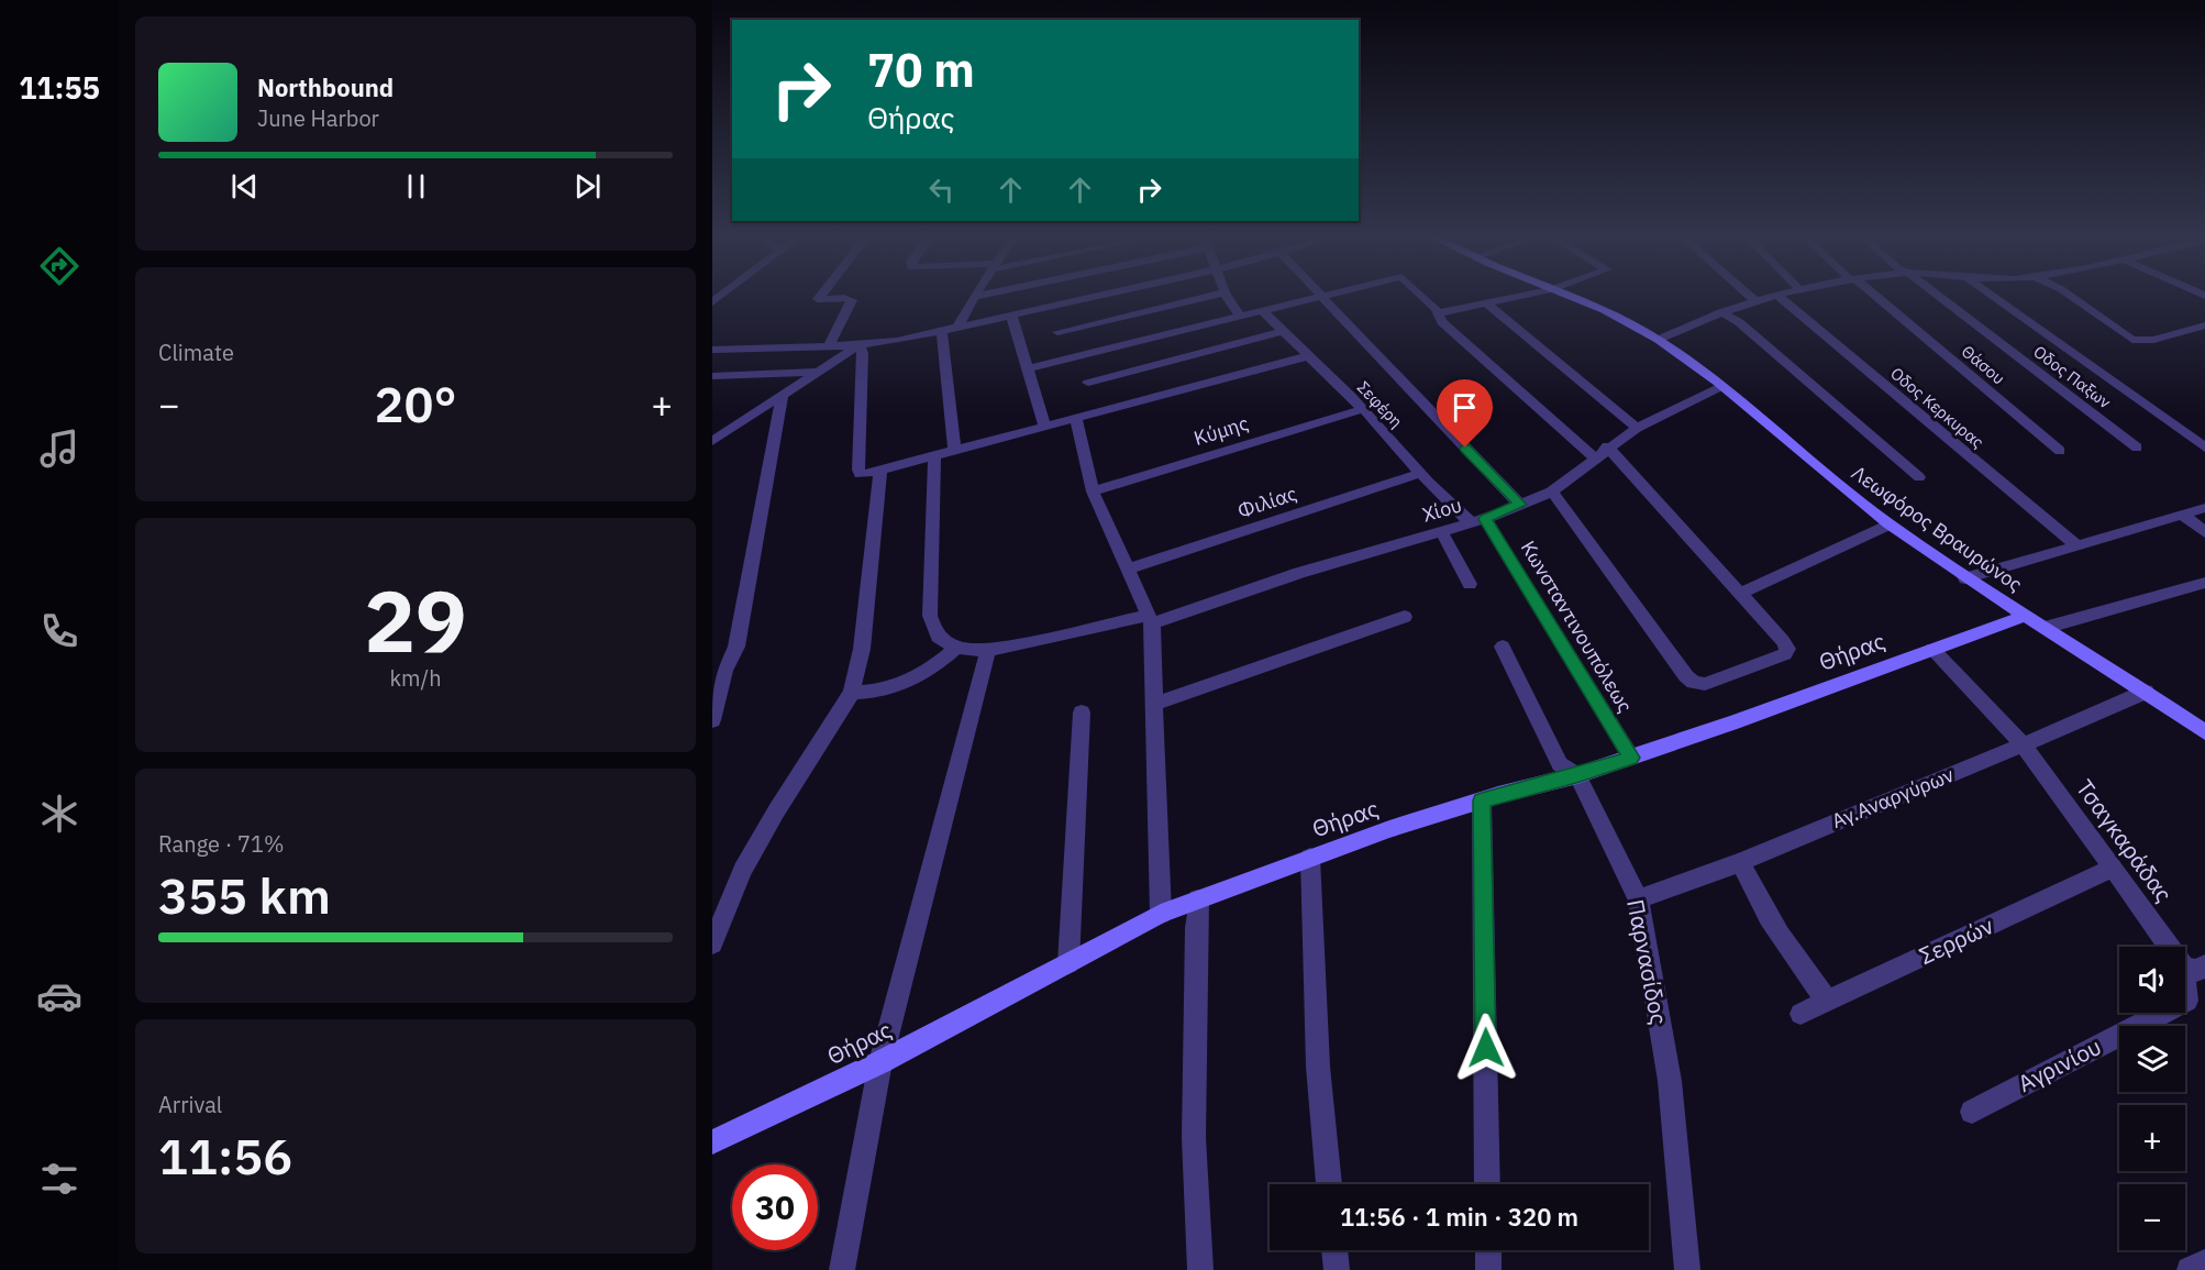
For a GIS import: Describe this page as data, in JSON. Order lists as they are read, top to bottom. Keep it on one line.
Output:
{"streets":{"main road":["Λεωφόρος Βραυρώνος","Θήρας"],"street":["Θάσου","Οδος Παξων","Σεφέρη","Οδος Κερκυρας","Κύμης","Φιλίας","Χίου","Κωνσταντινουπόλεως","Αγ.Αναργύρων","Τσαγκαράδας","Σερρών","Παρνασίδος","Αγρινίου"]},"crossings":[["Σεφέρη","Κύμης"],["Σεφέρη","Φιλίας"],["Σεφέρη","Χίου"],["Σεφέρη","Κωνσταντινουπόλεως"],["Χίου","Λεωφόρος Βραυρώνος"],["Χίου","Κωνσταντινουπόλεως"],["Λεωφόρος Βραυρώνος","Θήρας"],["Λεωφόρος Βραυρώνος","Αγ.Αναργύρων"],["Κωνσταντινουπόλεως","Θήρας"],["Θήρας","Τσαγκαράδας"],["Θήρας","Παρνασίδος"],["Αγ.Αναργύρων","Τσαγκαράδας"],["Αγ.Αναργύρων","Παρνασίδος"],["Τσαγκαράδας","Σερρών"],["Τσαγκαράδας","Αγρινίου"]],"page":{"tabs":"11:55","turn":["70 m","Θήρας"],"song":["Northbound","June Harbor"],"tile":["Climate",["29","km/h"],["Range · 71%","355 km"],["Arrival","11:56"]],"heat":["−","20°","+"],"map_buttons":["+","−"],"limit":"30","trip":"11:56 · 1 min · 320 m"}}
